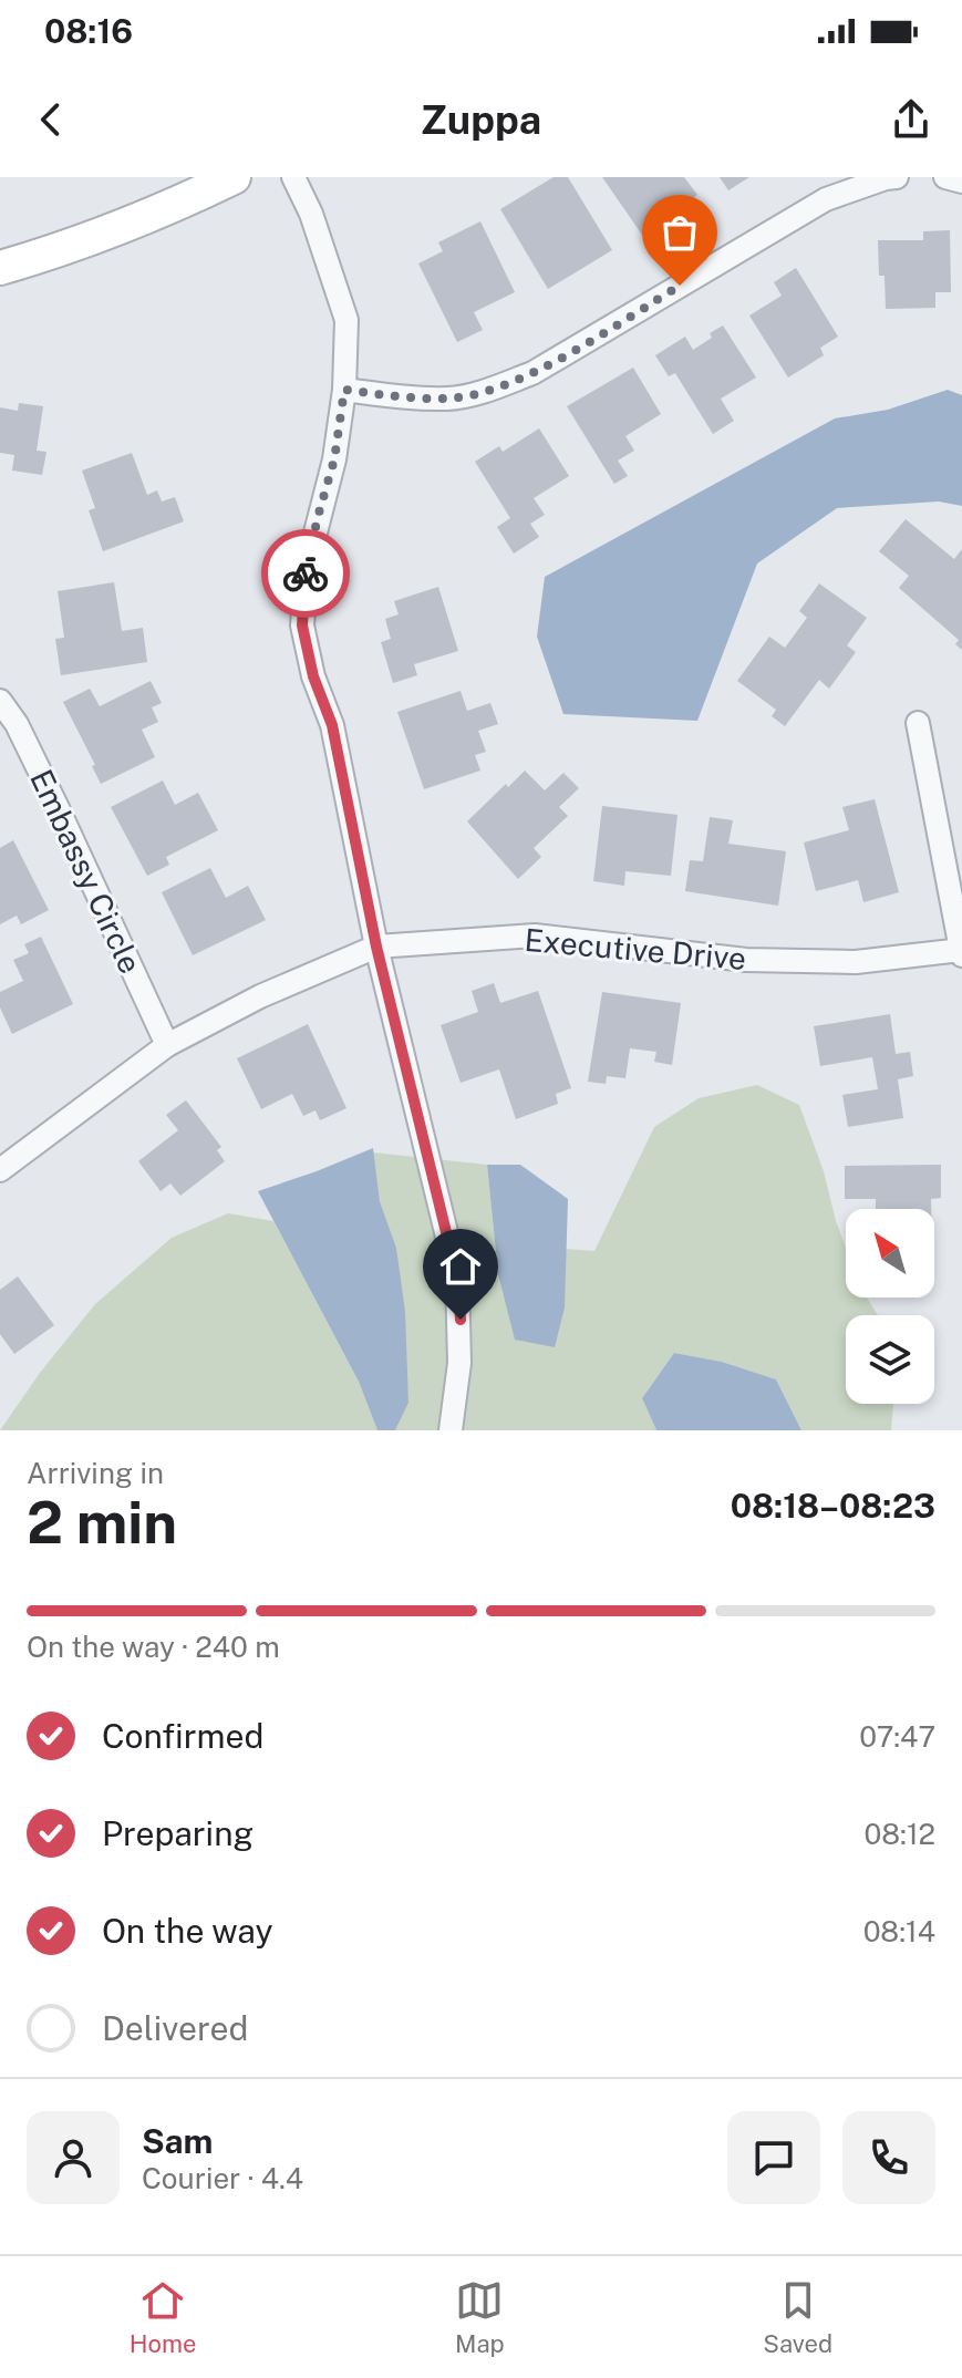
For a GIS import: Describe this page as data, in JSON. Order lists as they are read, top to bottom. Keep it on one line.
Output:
{"streets":{"street":["Embassy Circle","Executive Drive"]},"crossings":[["Embassy Circle","Executive Drive"]],"north":"top left","page":{"status":"08:16","header":"Zuppa","heading":["2 min","Arriving in","08:18–08:23"],"panel":["Sam","Courier · 4.4"],"bar":"On the way · 240 m","list":[["Confirmed","07:47"],["Preparing","08:12"],["On the way","08:14"],"Delivered"],"tabs":["Home","Map","Saved"]}}
